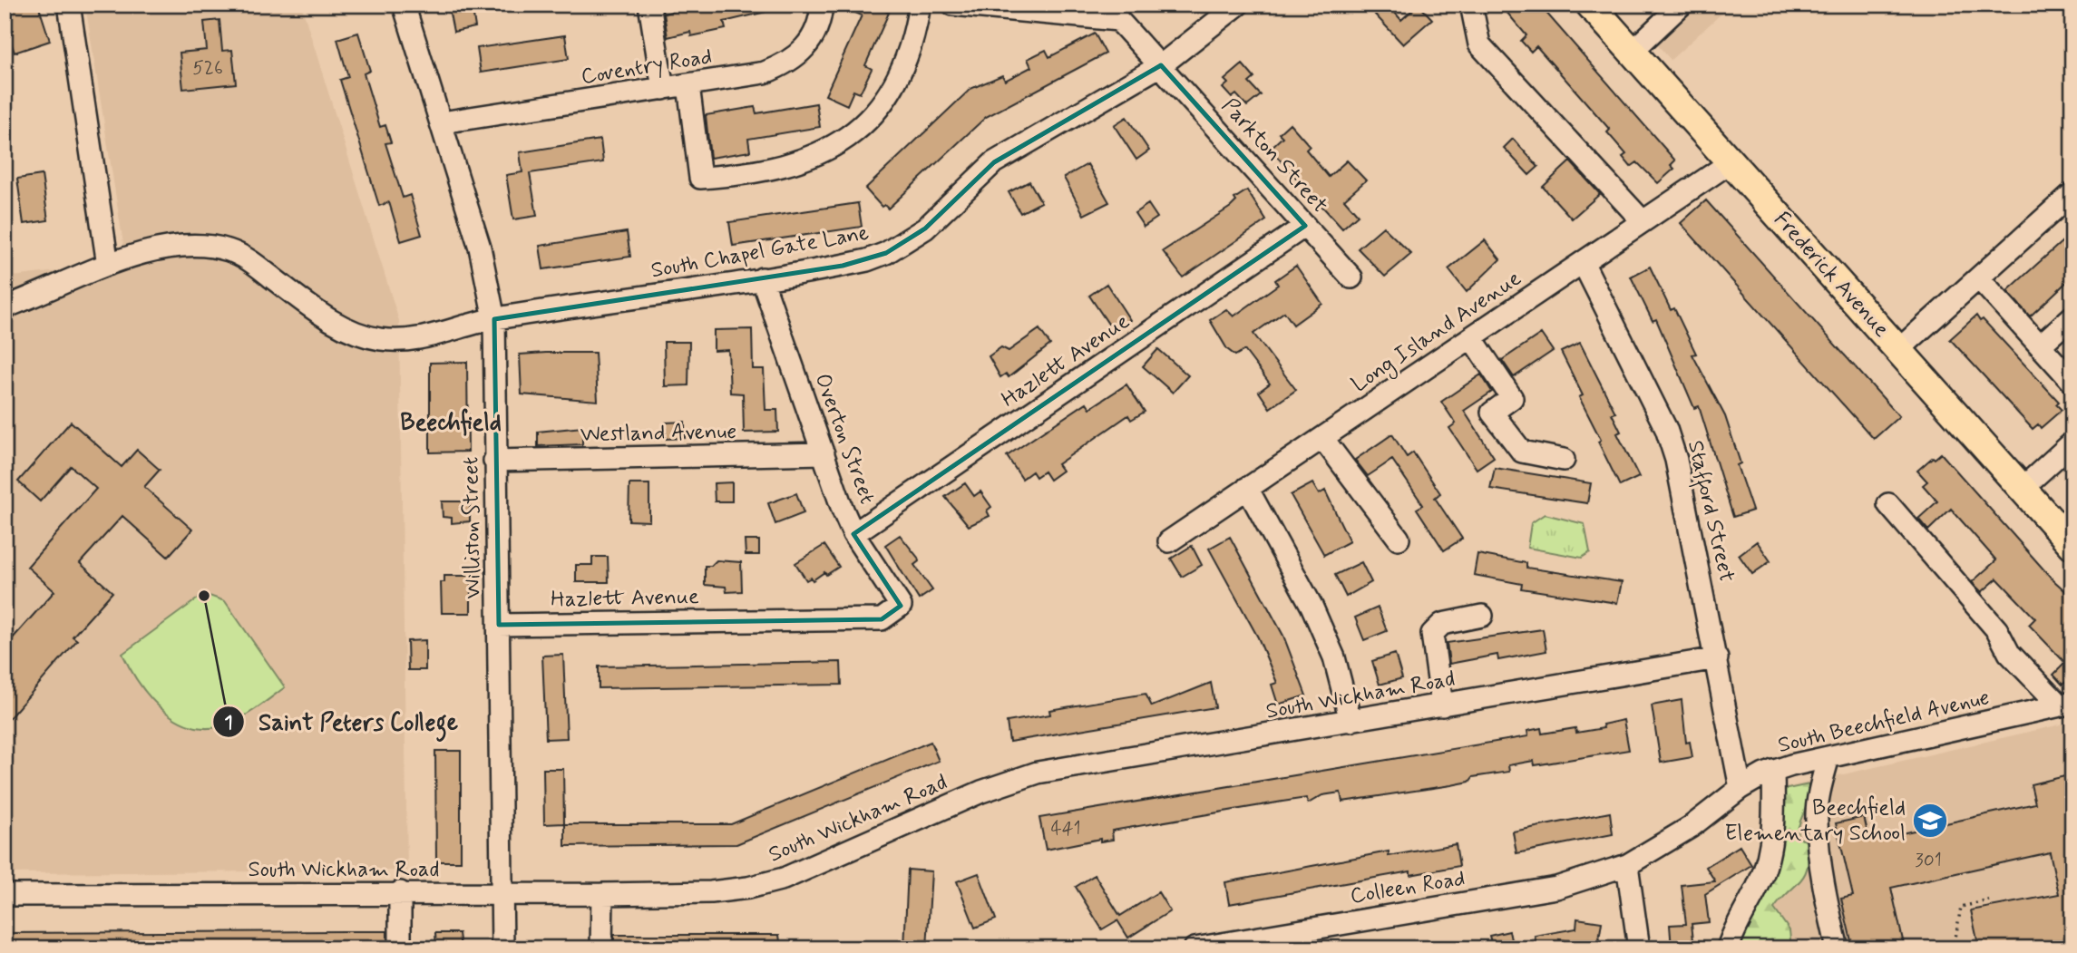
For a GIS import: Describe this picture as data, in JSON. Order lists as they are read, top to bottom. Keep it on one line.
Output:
{"streets":{"main road":["Frederick Avenue"],"street":["Coventry Road","Parkton Street","South Chapel Gate Lane","Long Island Avenue","Hazlett Avenue","Westland Avenue","Overton Street","Stafford Street","Williston Street","South Wickham Road","South Beechfield Avenue","Colleen Road"]},"crossings":[["Coventry Road","Williston Street"],["Parkton Street","South Chapel Gate Lane"],["Parkton Street","Hazlett Avenue"],["South Chapel Gate Lane","Overton Street"],["South Chapel Gate Lane","Williston Street"],["Frederick Avenue","Long Island Avenue"],["Long Island Avenue","Stafford Street"],["Hazlett Avenue","Overton Street"],["Hazlett Avenue","Williston Street"],["Westland Avenue","Overton Street"],["Westland Avenue","Williston Street"],["Stafford Street","South Wickham Road"],["Stafford Street","South Beechfield Avenue"],["Williston Street","South Wickham Road"],["South Beechfield Avenue","Colleen Road"]],"districts":["Beechfield"],"places":{"other":["Saint Peters College"],"school or university":["Beechfield Elementary School"]},"house_numbers":["526","441","301"]}
